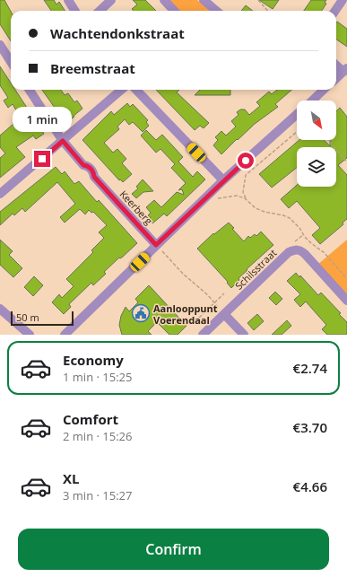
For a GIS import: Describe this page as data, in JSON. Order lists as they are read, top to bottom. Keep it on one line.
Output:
{"streets":{"street":["Keerberg","Schilsstraat"]},"places":{"public building":["Aanlooppunt Voerendaal"]},"scale_bar":"50 m","north":"bottom right","page":{"banner":["Wachtendonkstraat","Breemstraat"],"bubble":"1 min","scale":"50 m","list":[{"name":"Economy","note":"1 min · 15:25","value":"€2.74"},{"name":"Comfort","note":"2 min · 15:26","value":"€3.70"},{"name":"XL","note":"3 min · 15:27","value":"€4.66"}],"buttons":"Confirm"}}
